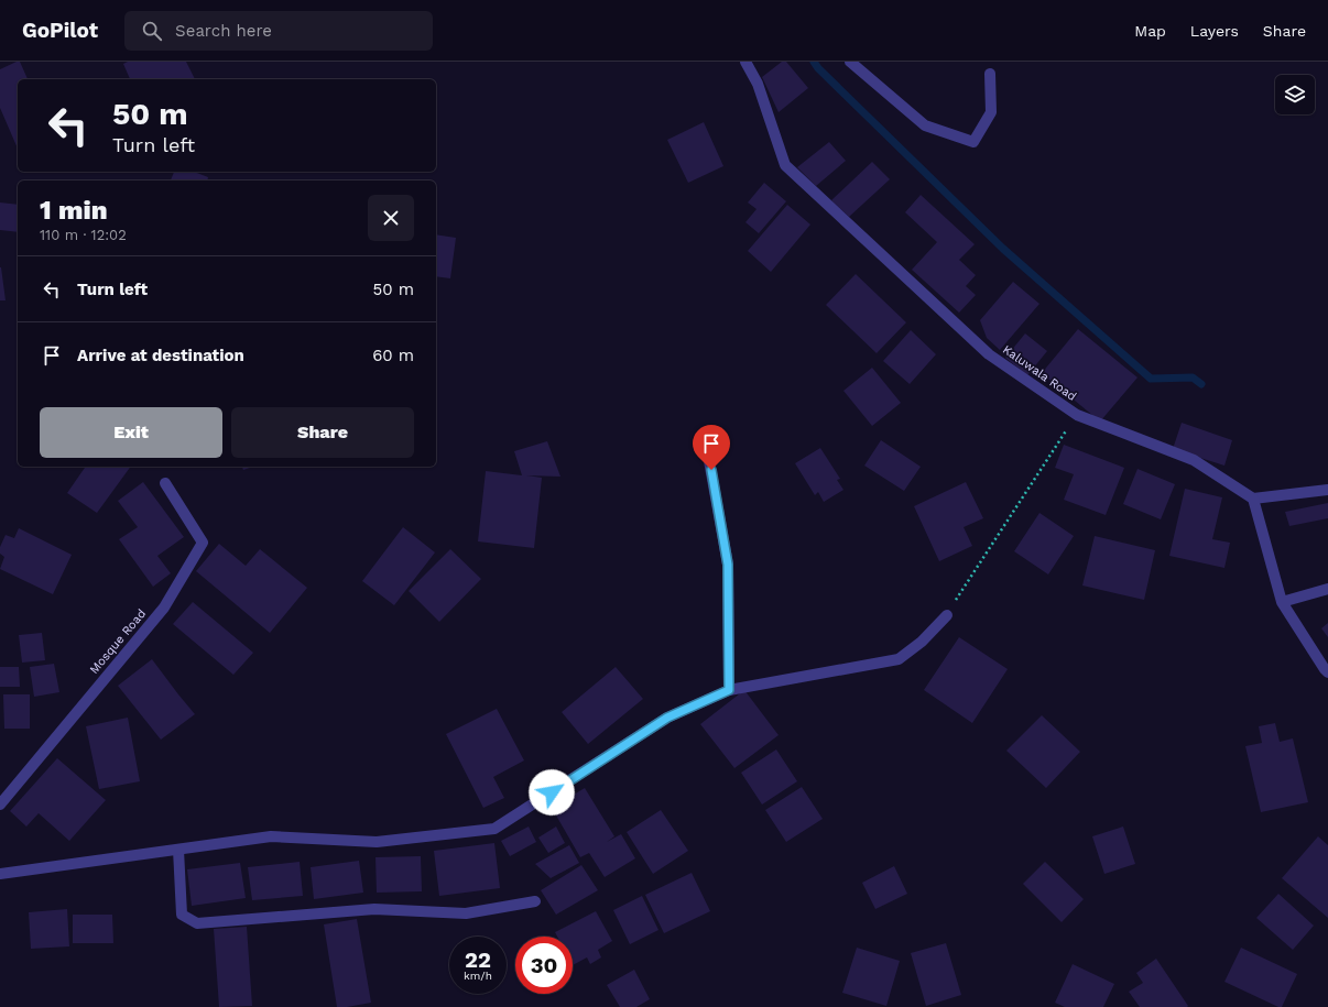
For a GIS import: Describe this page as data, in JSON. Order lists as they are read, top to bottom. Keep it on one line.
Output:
{"streets":{"street":["Kaluwala Road","Mosque Road"]},"page":{"header":"GoPilot","search":"Search here","nav":["Map","Layers","Share"],"turn":["50 m","Turn left"],"heading":["1 min","110 m · 12:02"],"list":[{"name":"Turn left","value":"50 m"},{"name":"Arrive at destination","value":"60 m"}],"buttons":["Exit","Share"],"speed":"22 km/h","limit":"30"}}
